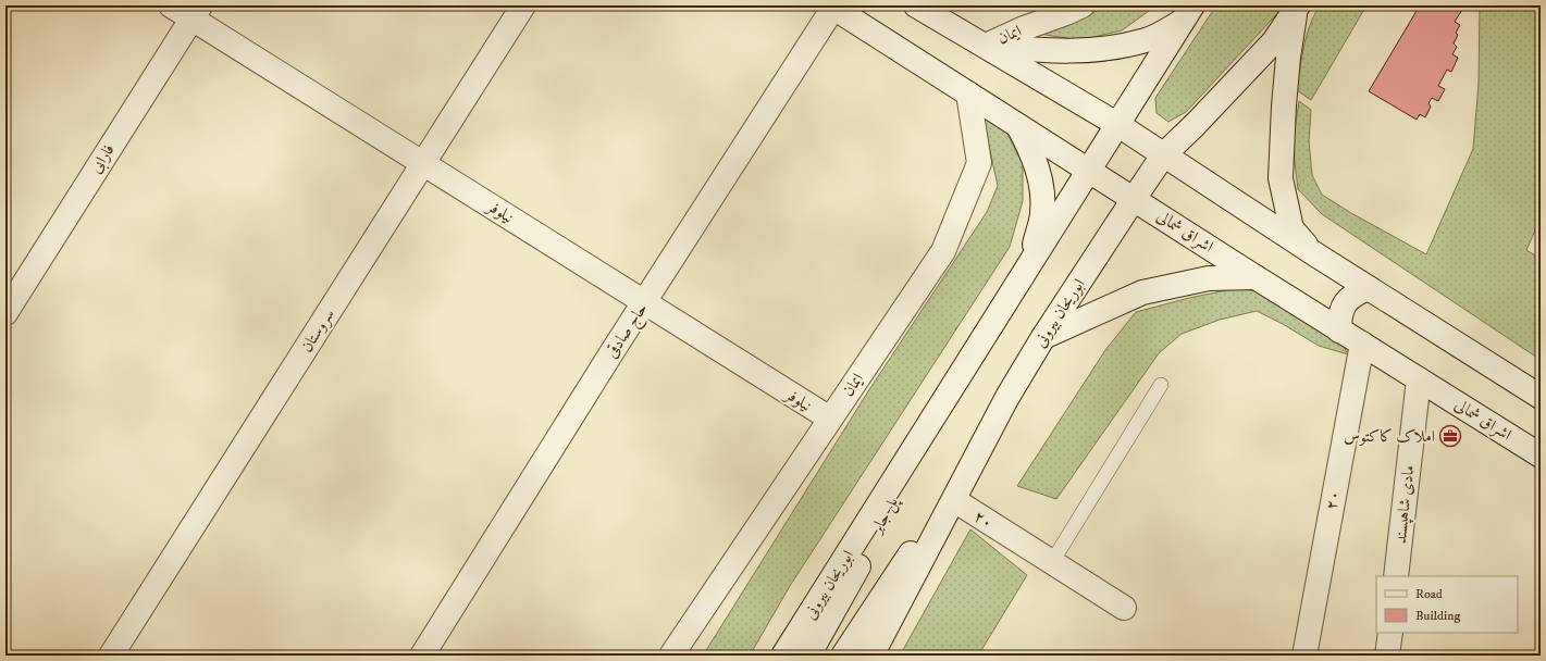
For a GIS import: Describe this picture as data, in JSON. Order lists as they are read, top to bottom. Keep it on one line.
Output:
{"streets":{"main road":["ایمان","فارابی","نیلوفر","اشراق شمالی","ابوریحان بیرونی","سروستان","حاج صادقی","۲۰","مادی شاهپسند","پل جابر"]},"crossings":[["ایمان","نیلوفر"],["ایمان","اشراق شمالی"],["فارابی","نیلوفر"],["نیلوفر","سروستان"],["نیلوفر","حاج صادقی"],["اشراق شمالی","ابوریحان بیرونی"],["اشراق شمالی","حاج صادقی"],["اشراق شمالی","۲۰"],["اشراق شمالی","مادی شاهپسند"],["ابوریحان بیرونی","۲۰"],["ابوریحان بیرونی","پل جابر"]],"places":{"office":["املاک کاکتوس"]},"legend":["Road","Building"]}
